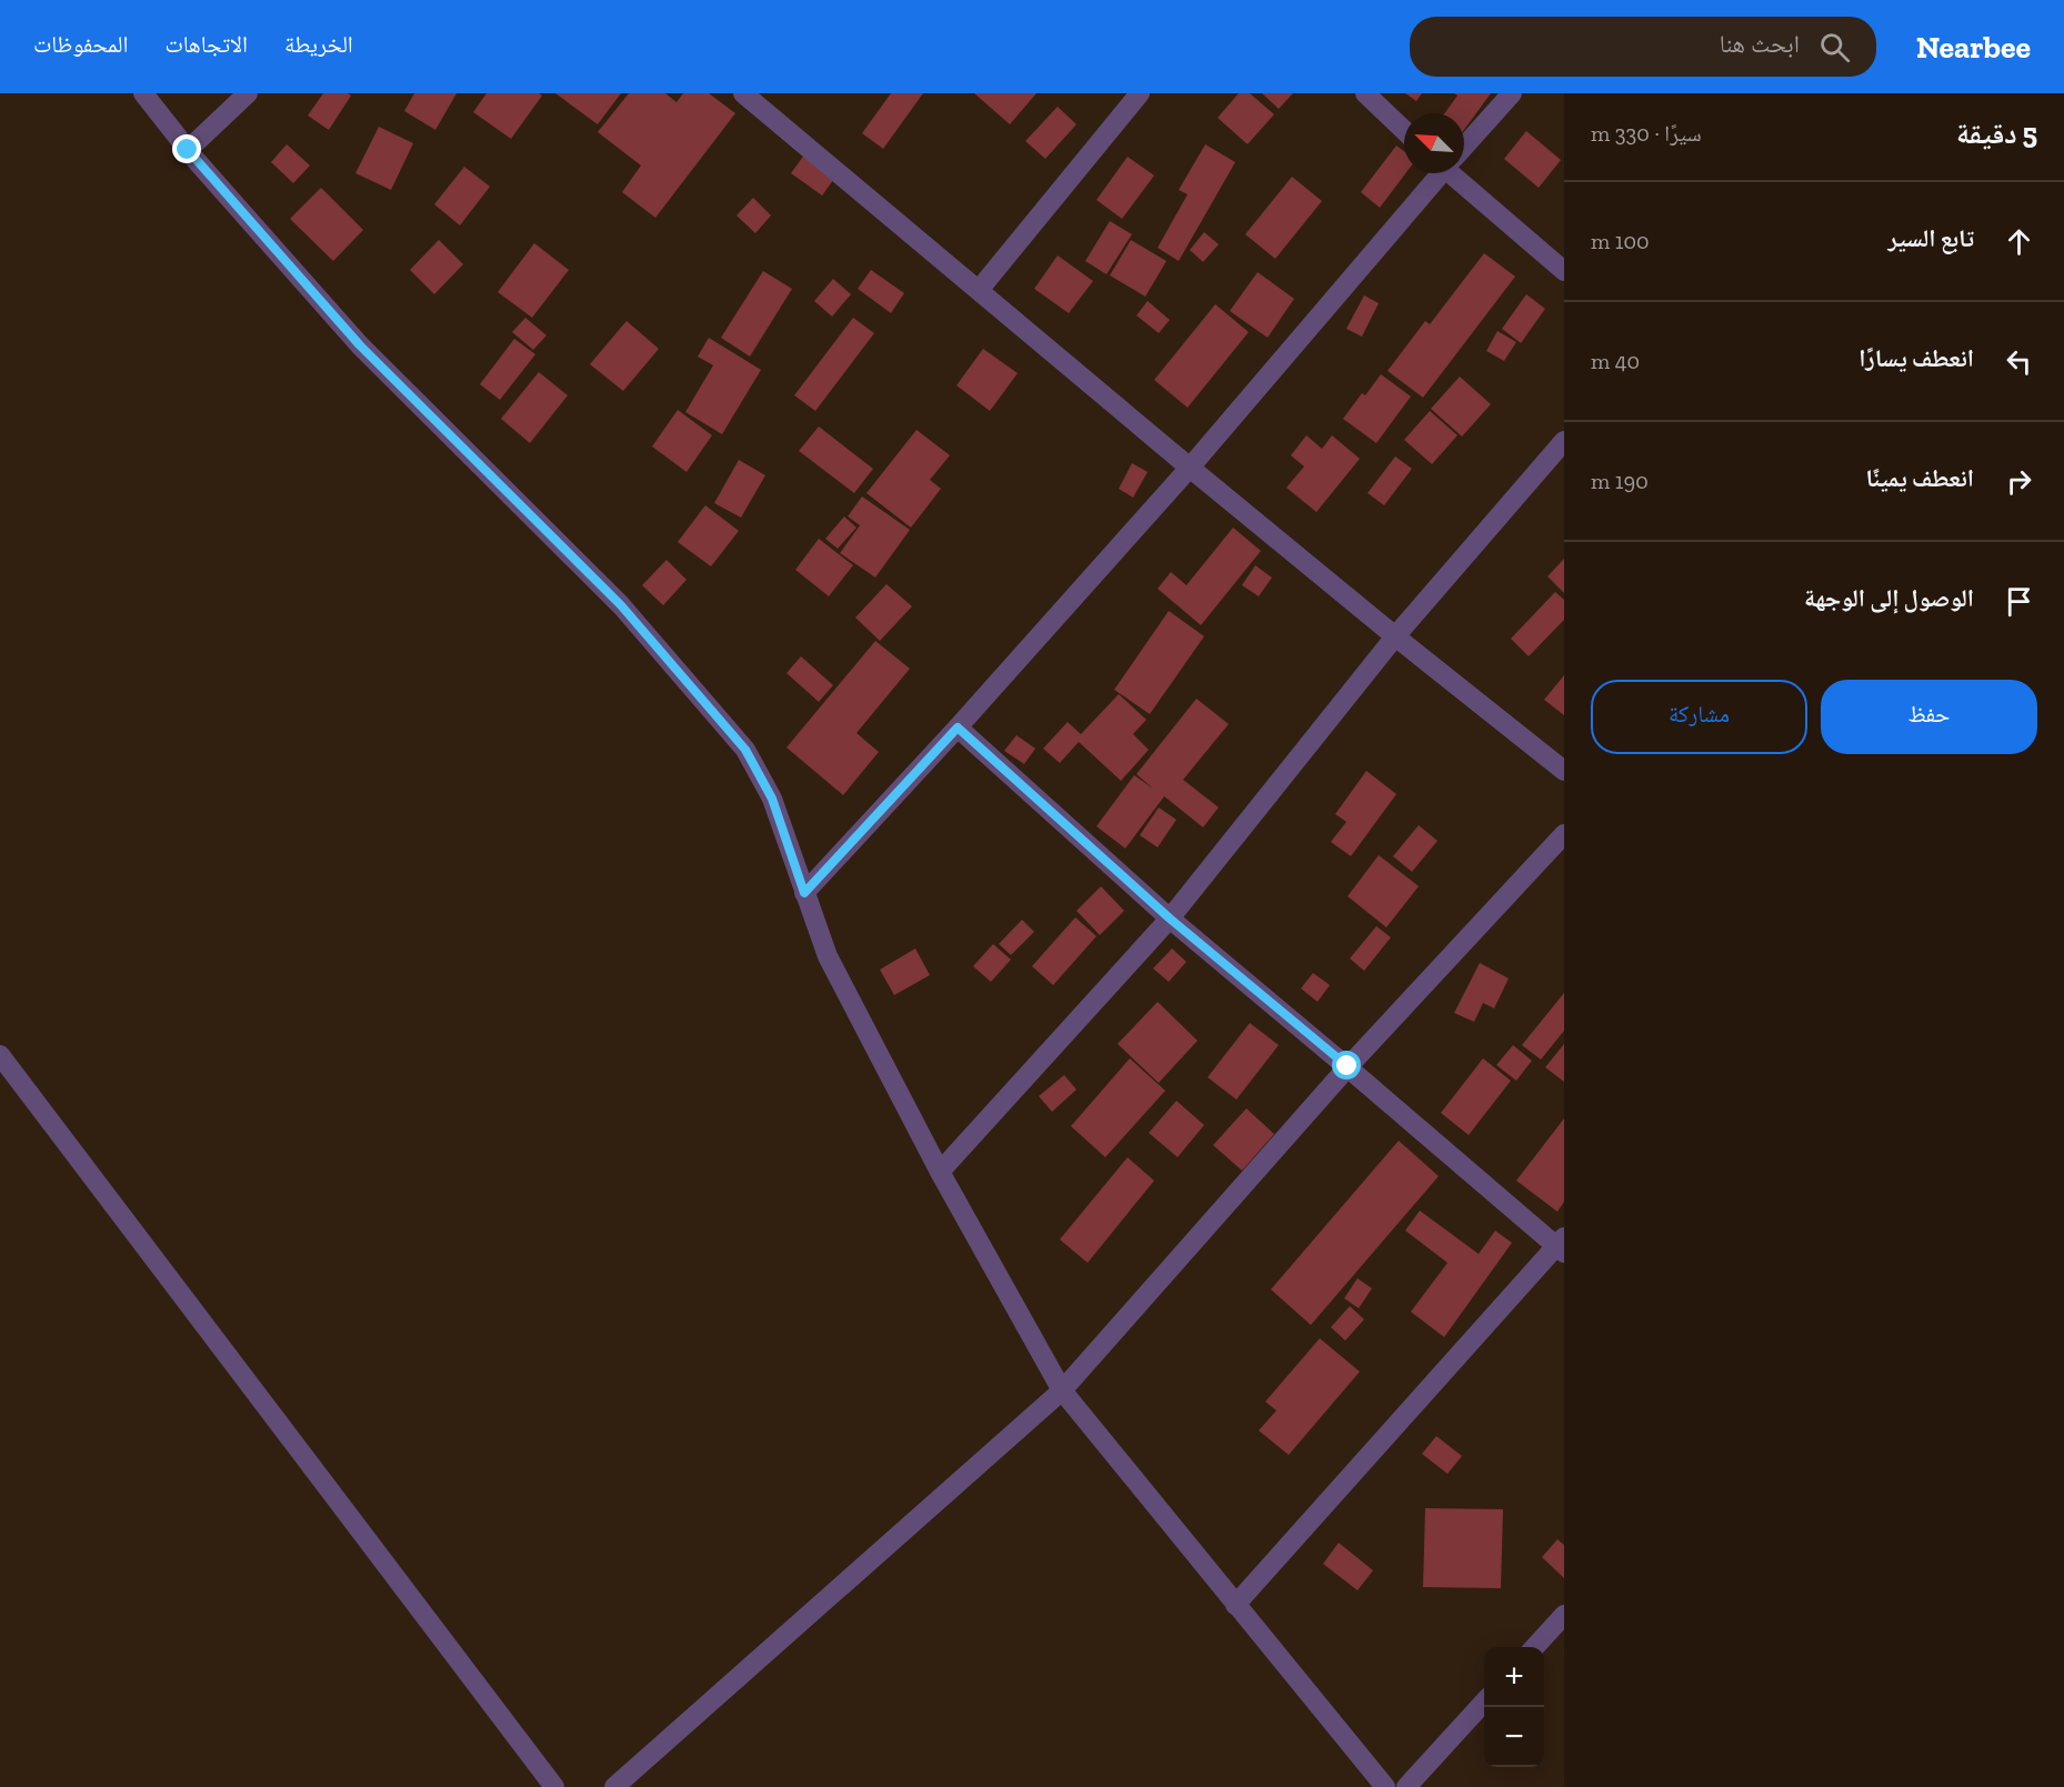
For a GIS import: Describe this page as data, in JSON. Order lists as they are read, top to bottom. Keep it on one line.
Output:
{"north":"top left","page":{"header":"Nearbee","search":"ابحث هنا","nav":["الخريطة","الاتجاهات","المحفوظات"],"heading":["5 دقيقة","سيرًا · 330 m"],"list":[["تابع السير","100 m"],["انعطف يسارًا","40 m"],["انعطف يمينًا","190 m"],"الوصول إلى الوجهة"],"buttons":["حفظ","مشاركة"],"map_buttons":["+","−"]}}
